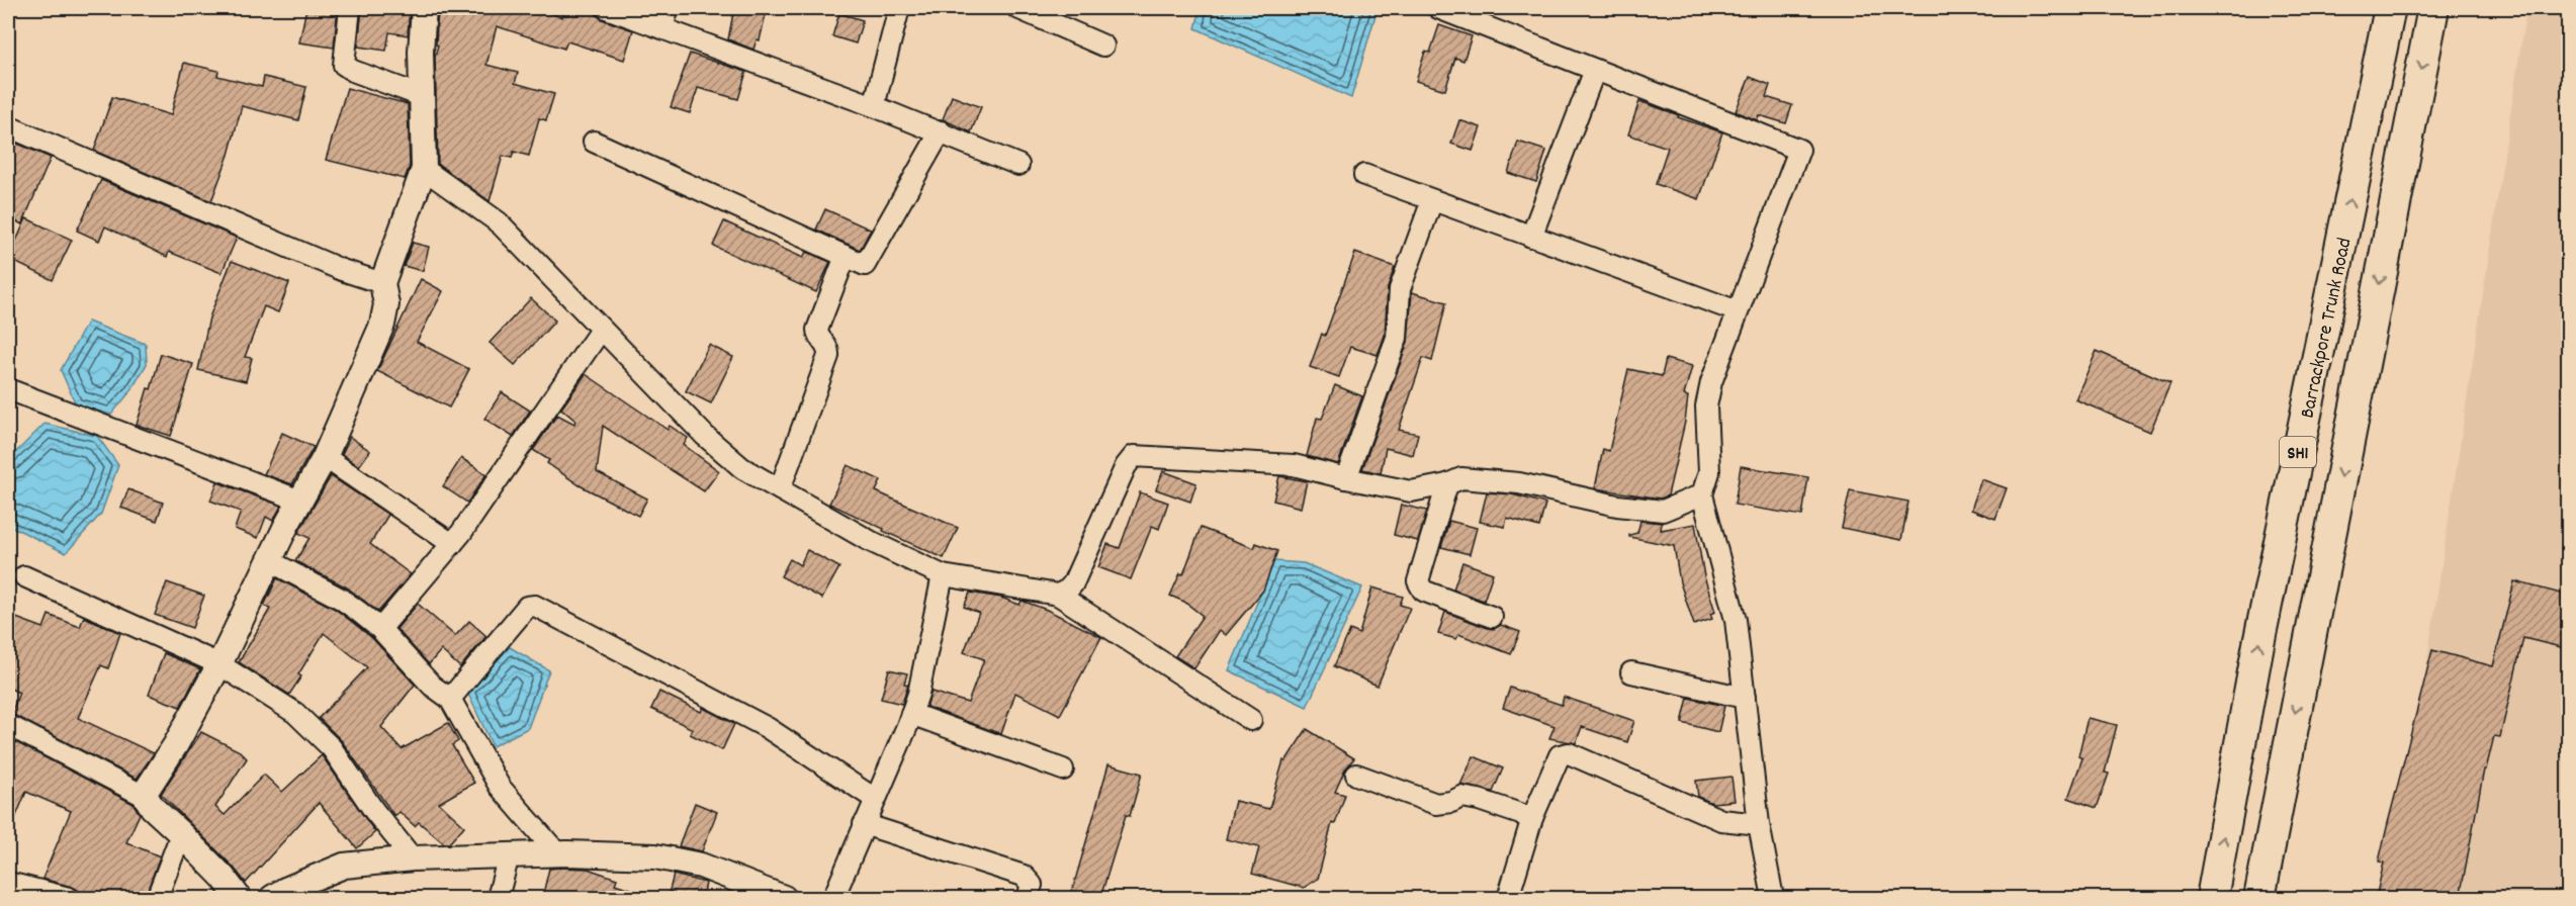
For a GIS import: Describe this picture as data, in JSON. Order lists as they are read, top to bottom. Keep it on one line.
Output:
{"streets":{"main road":["Barrackpore Trunk Road","SH1"]}}
